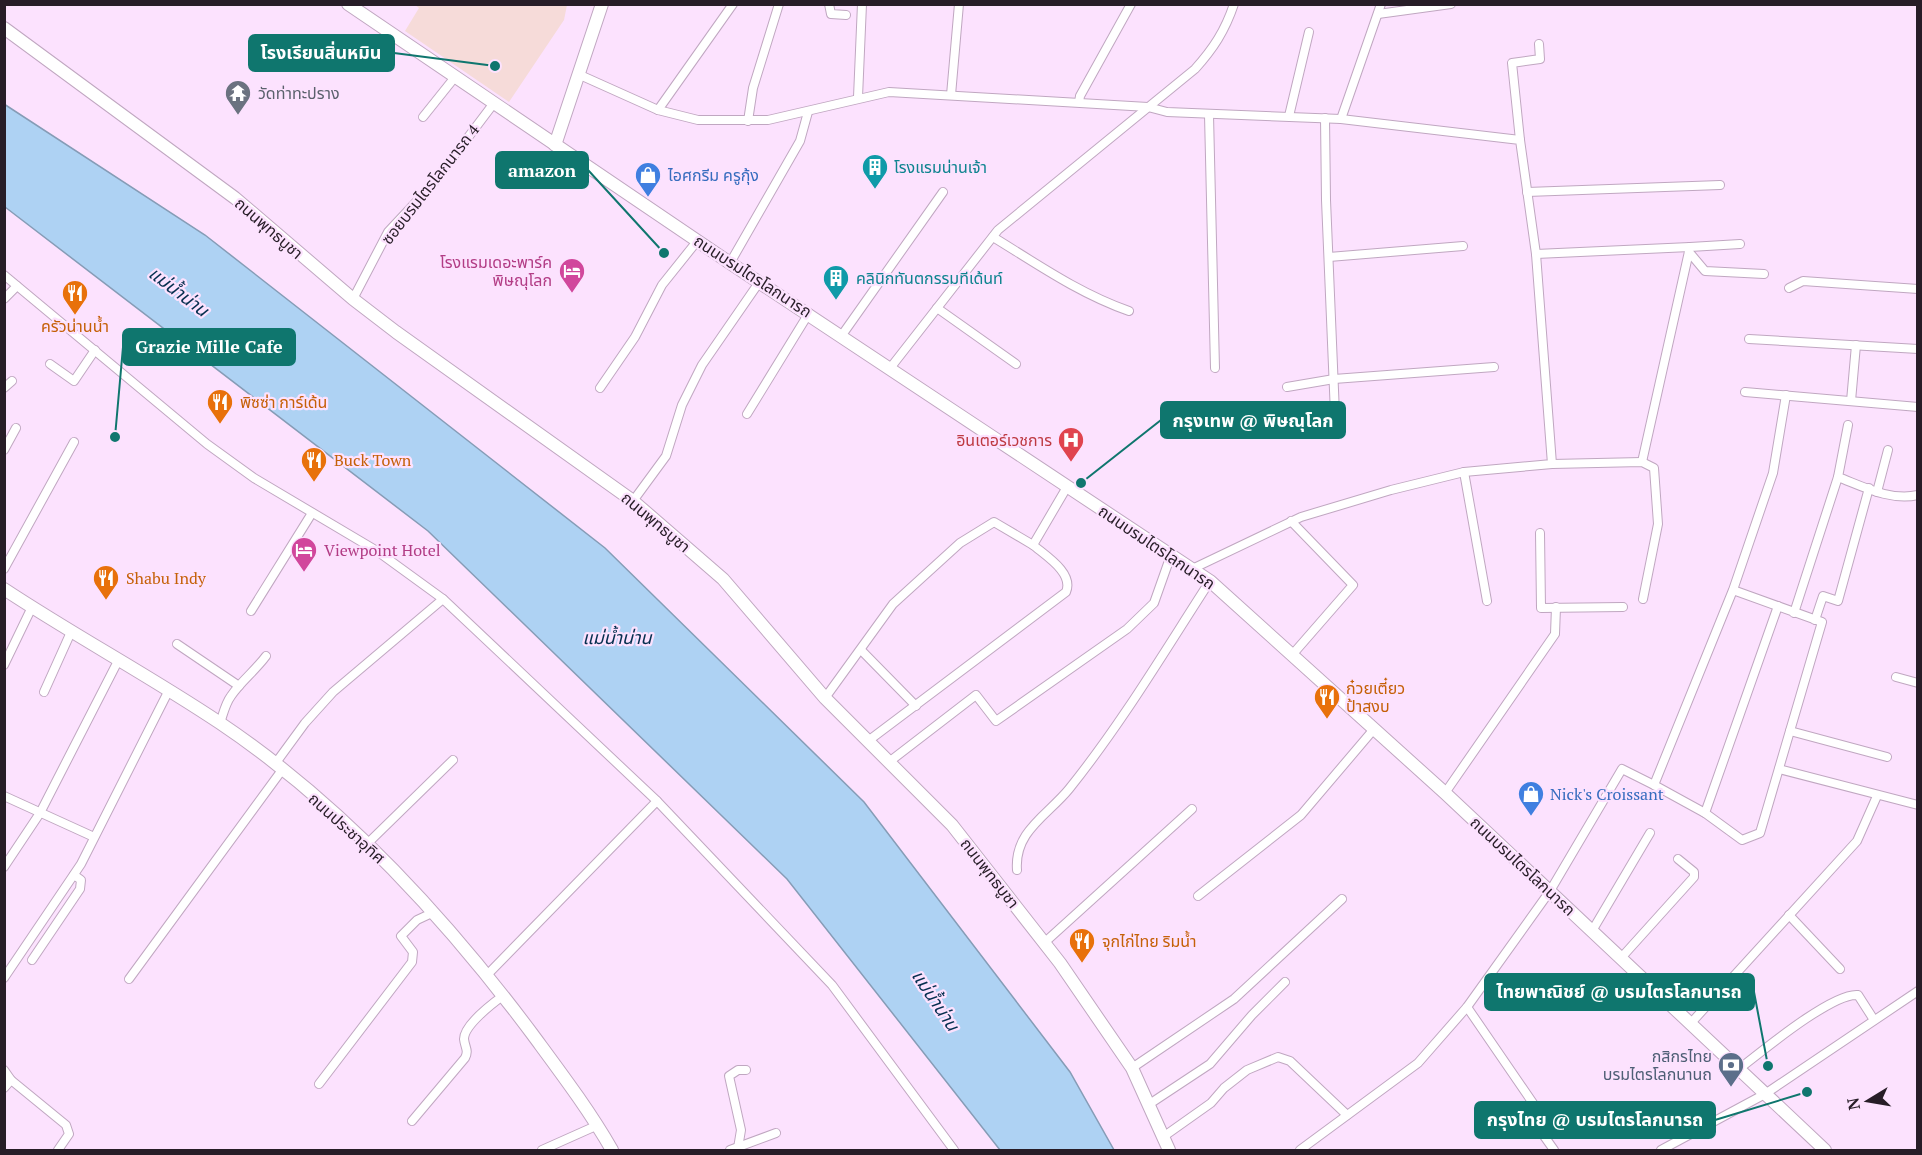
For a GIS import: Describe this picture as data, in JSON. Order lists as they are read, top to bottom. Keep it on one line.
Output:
{"streets":{"street":["ซอยบรมไตรโลกนารถ 4","ถนนพุทธบูชา","ถนนบรมไตรโลกนารถ","ถนนประชาอุทิศ"]},"crossings":[["ซอยบรมไตรโลกนารถ 4","ถนนพุทธบูชา"],["ซอยบรมไตรโลกนารถ 4","ถนนบรมไตรโลกนารถ"]],"water":["แม่น้ำน่าน"],"places":{"other":["โรงเรียนสิ่นหมิน","amazon","Grazie Mille Cafe","กรุงเทพ @ พิษณุโลก","ไทยพาณิชย์ @ บรมไตรโลกนารถ","กรุงไทย @ บรมไตรโลกนารถ"],"temple":["วัดท่าทะปราง"],"building":["โรงแรมน่านเจ้า","คลินิกทันตกรรมทีเด้นท์"],"shop":["ไอศกรีม ครูกุ้ง","Nick's Croissant"],"hotel":["โรงแรมเดอะพาร์ค พิษณุโลก","Viewpoint Hotel"],"restaurant":["ครัวน่านน้ำ","พิซซ่า การ์เด้น","Buck Town","Shabu Indy","ก๋วยเตี๋ยว ป้าสงบ","จุกไก่ไทย ริมน้ำ"],"hospital":["อินเตอร์เวชการ"],"bank":["กสิกรไทย บรมไตรโลกนานถ"]},"north":"left"}
